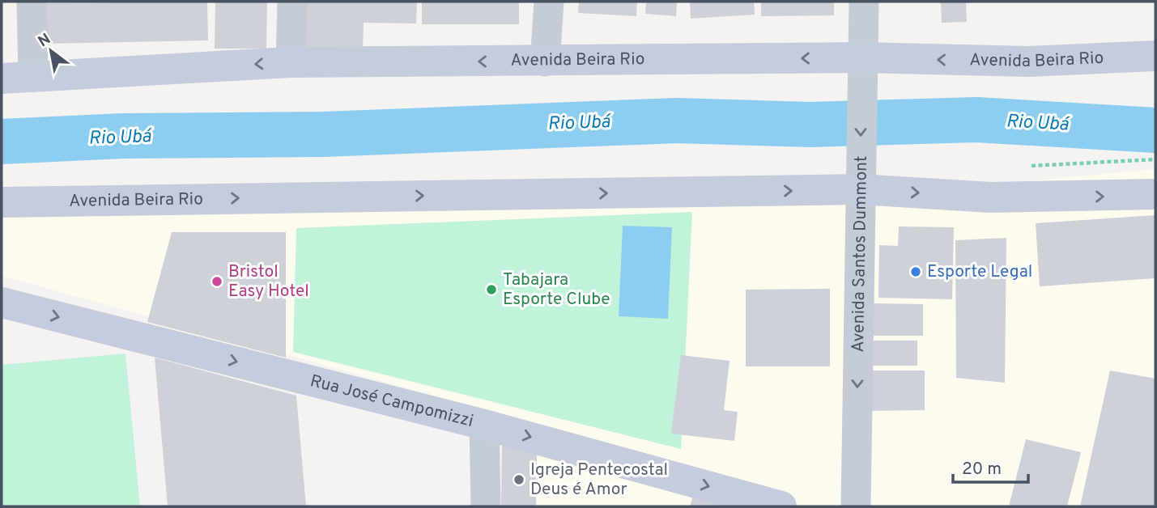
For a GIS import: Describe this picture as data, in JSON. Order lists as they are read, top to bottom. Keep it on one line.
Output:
{"streets":{"main road":["Avenida Beira Rio","Rua José Campomizzi"],"street":["Avenida Santos Dummont"]},"crossings":[["Avenida Beira Rio","Avenida Santos Dummont"]],"one_way":["Avenida Santos Dummont","Rua José Campomizzi"],"water":["Rio Ubá"],"places":["Esporte Legal","Bristol Easy Hotel","Tabajara Esporte Clube","Igreja Pentecostal Deus é Amor"],"scale_bar":"20 m","north":"top left"}
